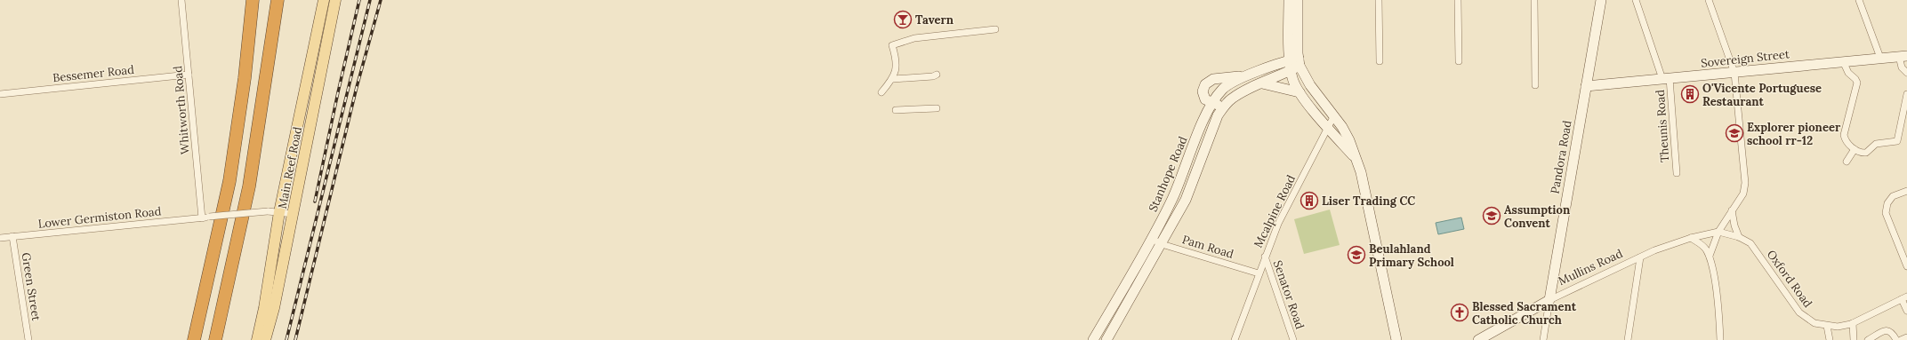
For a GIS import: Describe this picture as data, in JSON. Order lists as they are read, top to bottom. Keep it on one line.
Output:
{"streets":{"main road":["Sovereign Street","Pandora Road","Main Reef Road","Stanhope Road","Mullins Road"],"street":["Bessemer Road","Whitworth Road","Theunis Road","Mcalpine Road","Lower Germiston Road","Pam Road","Oxford Road","Green Street","Senator Road"]},"crossings":[["Sovereign Street","Theunis Road"],["Sovereign Street","Pandora Road"],["Bessemer Road","Whitworth Road"],["Whitworth Road","Lower Germiston Road"],["Pandora Road","Mullins Road"],["Main Reef Road","Lower Germiston Road"],["Stanhope Road","Pam Road"],["Mcalpine Road","Pam Road"],["Mcalpine Road","Senator Road"],["Lower Germiston Road","Green Street"],["Mullins Road","Oxford Road"]],"places":{"bar":["Tavern"],"building":["O'Vicente Portuguese Restaurant","Liser Trading CC"],"school or university":["Explorer pioneer school rr-12","Assumption Convent","Beulahland Primary School"],"church":["Blessed Sacrament Catholic Church"]}}
